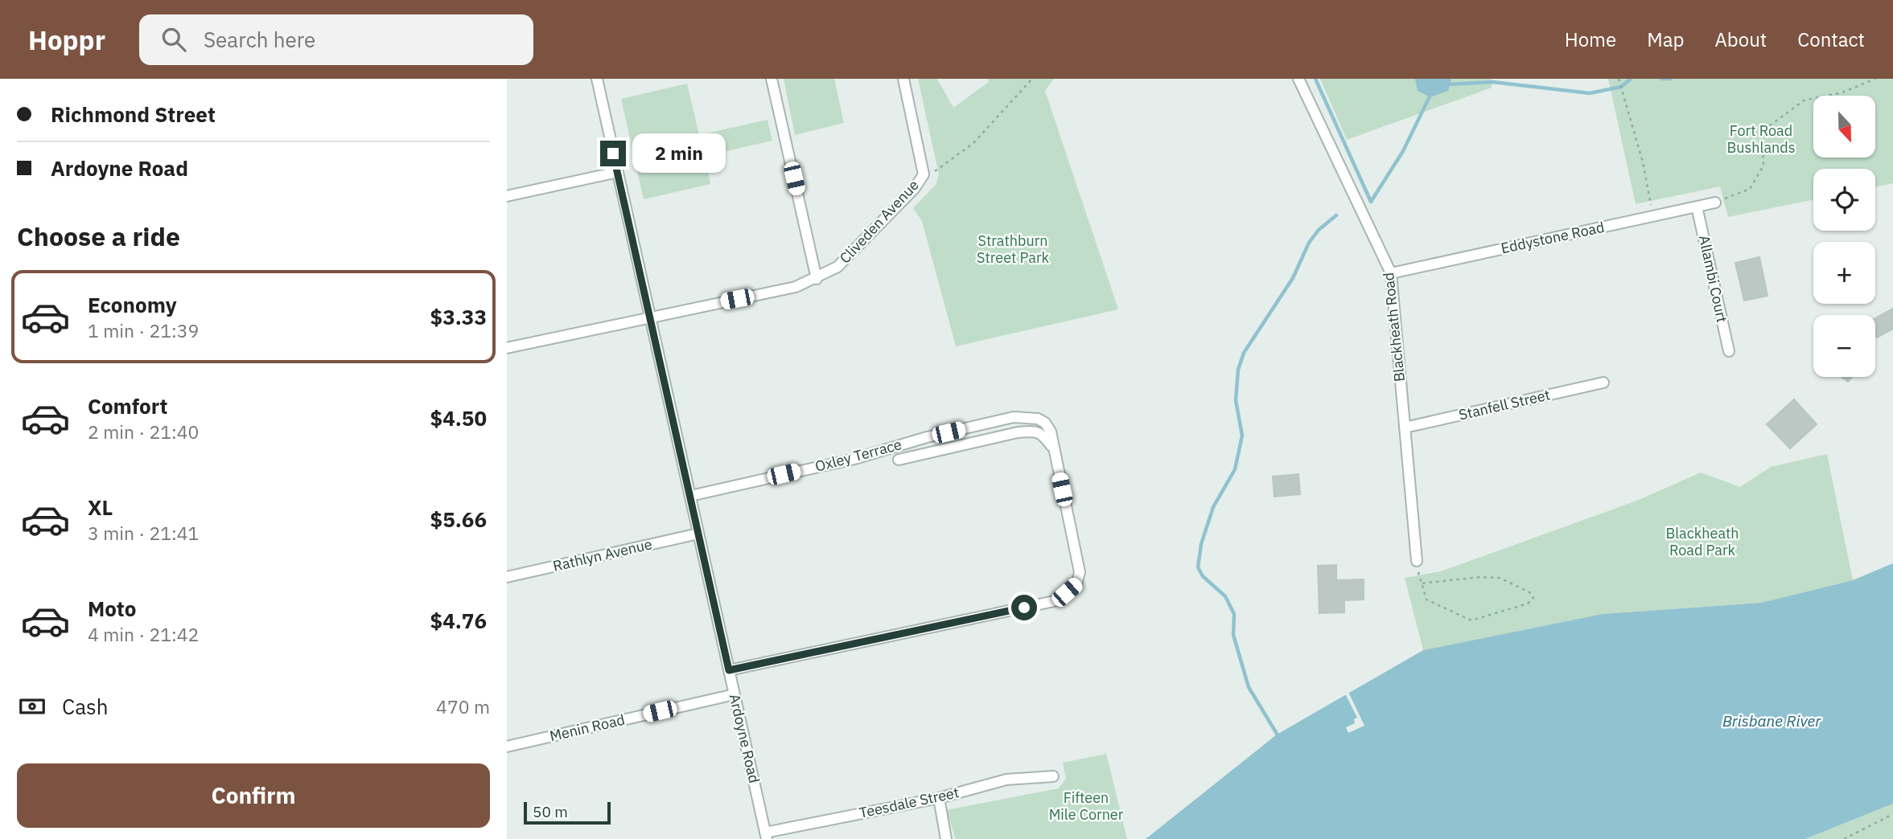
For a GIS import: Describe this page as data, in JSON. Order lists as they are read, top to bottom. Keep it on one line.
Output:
{"streets":{"street":["Cliveden Avenue","Eddystone Road","Allambi Court","Blackheath Road","Stanfell Street","Oxley Terrace","Rathlyn Avenue","Menin Road","Ardoyne Road","Teesdale Street"]},"crossings":[["Cliveden Avenue","Ardoyne Road"],["Eddystone Road","Allambi Court"],["Eddystone Road","Blackheath Road"],["Blackheath Road","Stanfell Street"],["Oxley Terrace","Ardoyne Road"],["Rathlyn Avenue","Ardoyne Road"],["Menin Road","Ardoyne Road"],["Ardoyne Road","Teesdale Street"]],"water":["Brisbane River"],"parks":["Fort Road Bushlands","Strathburn Street Park","Blackheath Road Park","Fifteen Mile Corner"],"scale_bar":"50 m","north":"bottom","page":{"header":"Hoppr","search":"Search here","nav":["Home","Map","About","Contact"],"banner":["Richmond Street","Ardoyne Road"],"map_buttons":["+","−"],"bubble":"2 min","heading":"Choose a ride","list":[{"name":"Economy","note":"1 min · 21:39","value":"$3.33"},{"name":"Comfort","note":"2 min · 21:40","value":"$4.50"},{"name":"XL","note":"3 min · 21:41","value":"$5.66"},{"name":"Moto","note":"4 min · 21:42","value":"$4.76"}],"pay":["Cash","470 m"],"buttons":"Confirm","scale":"50 m"}}
